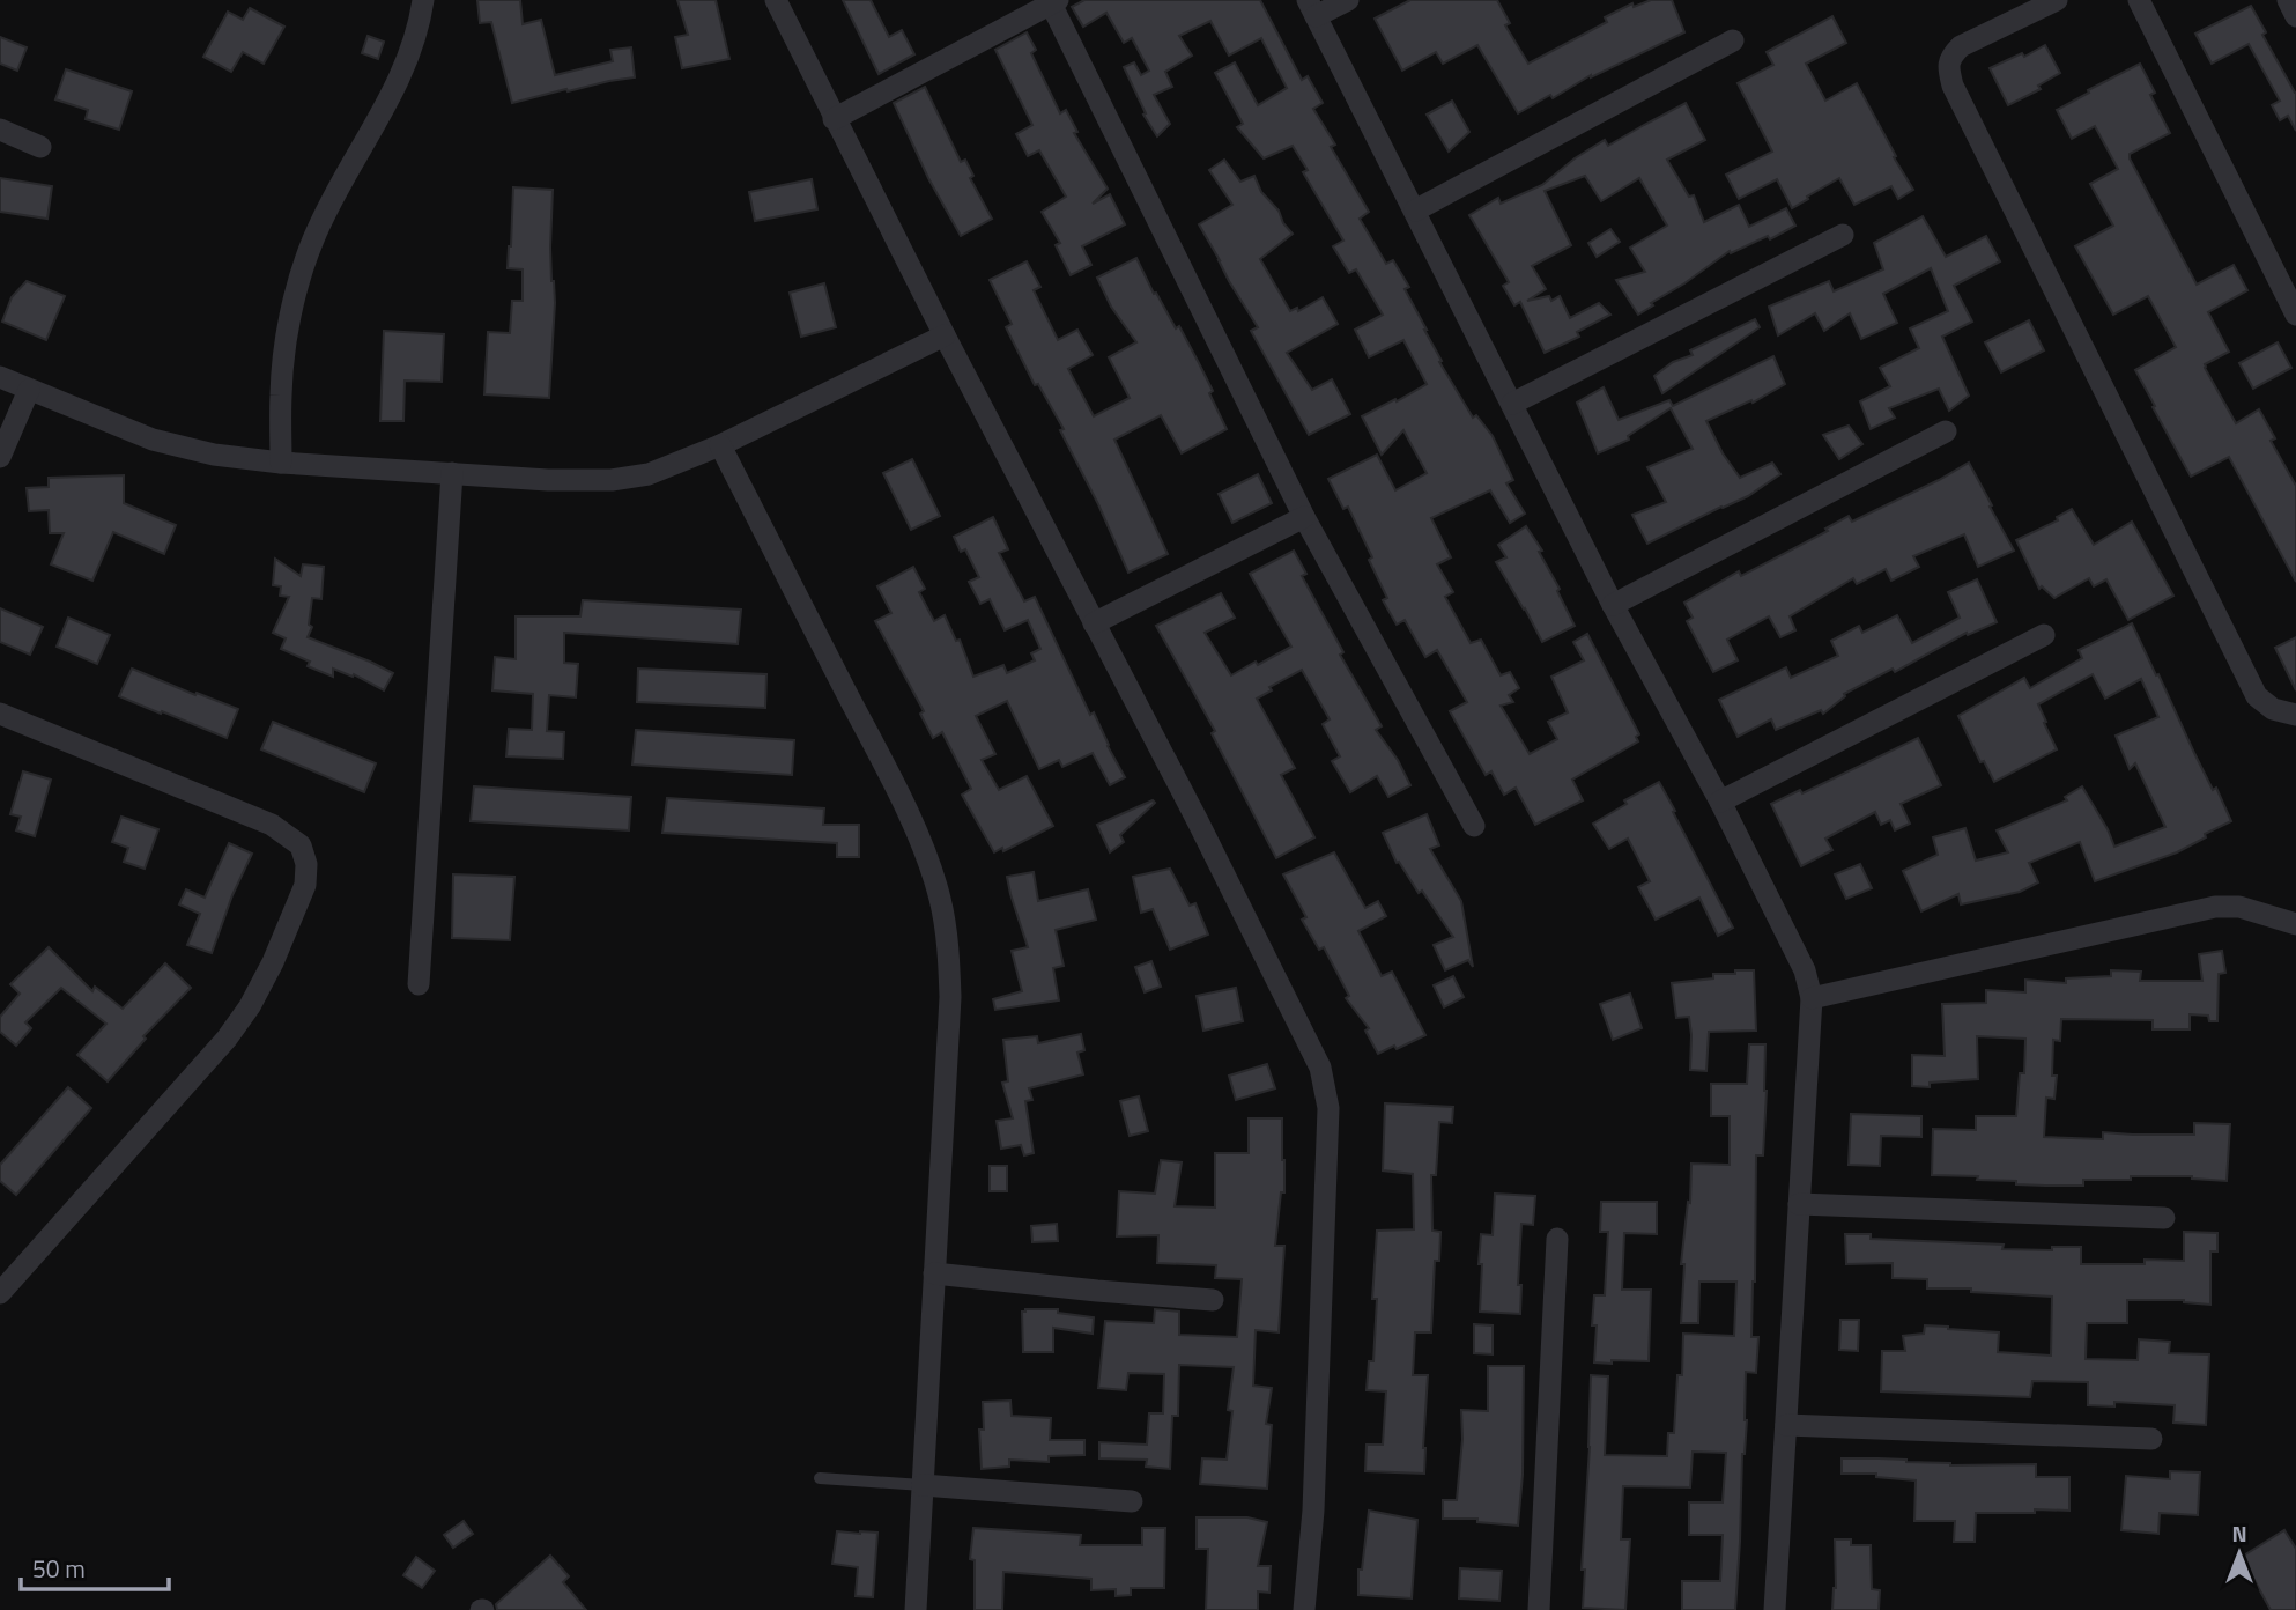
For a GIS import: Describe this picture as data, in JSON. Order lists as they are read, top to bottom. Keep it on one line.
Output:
{"scale_bar":"50 m","north":"top"}
